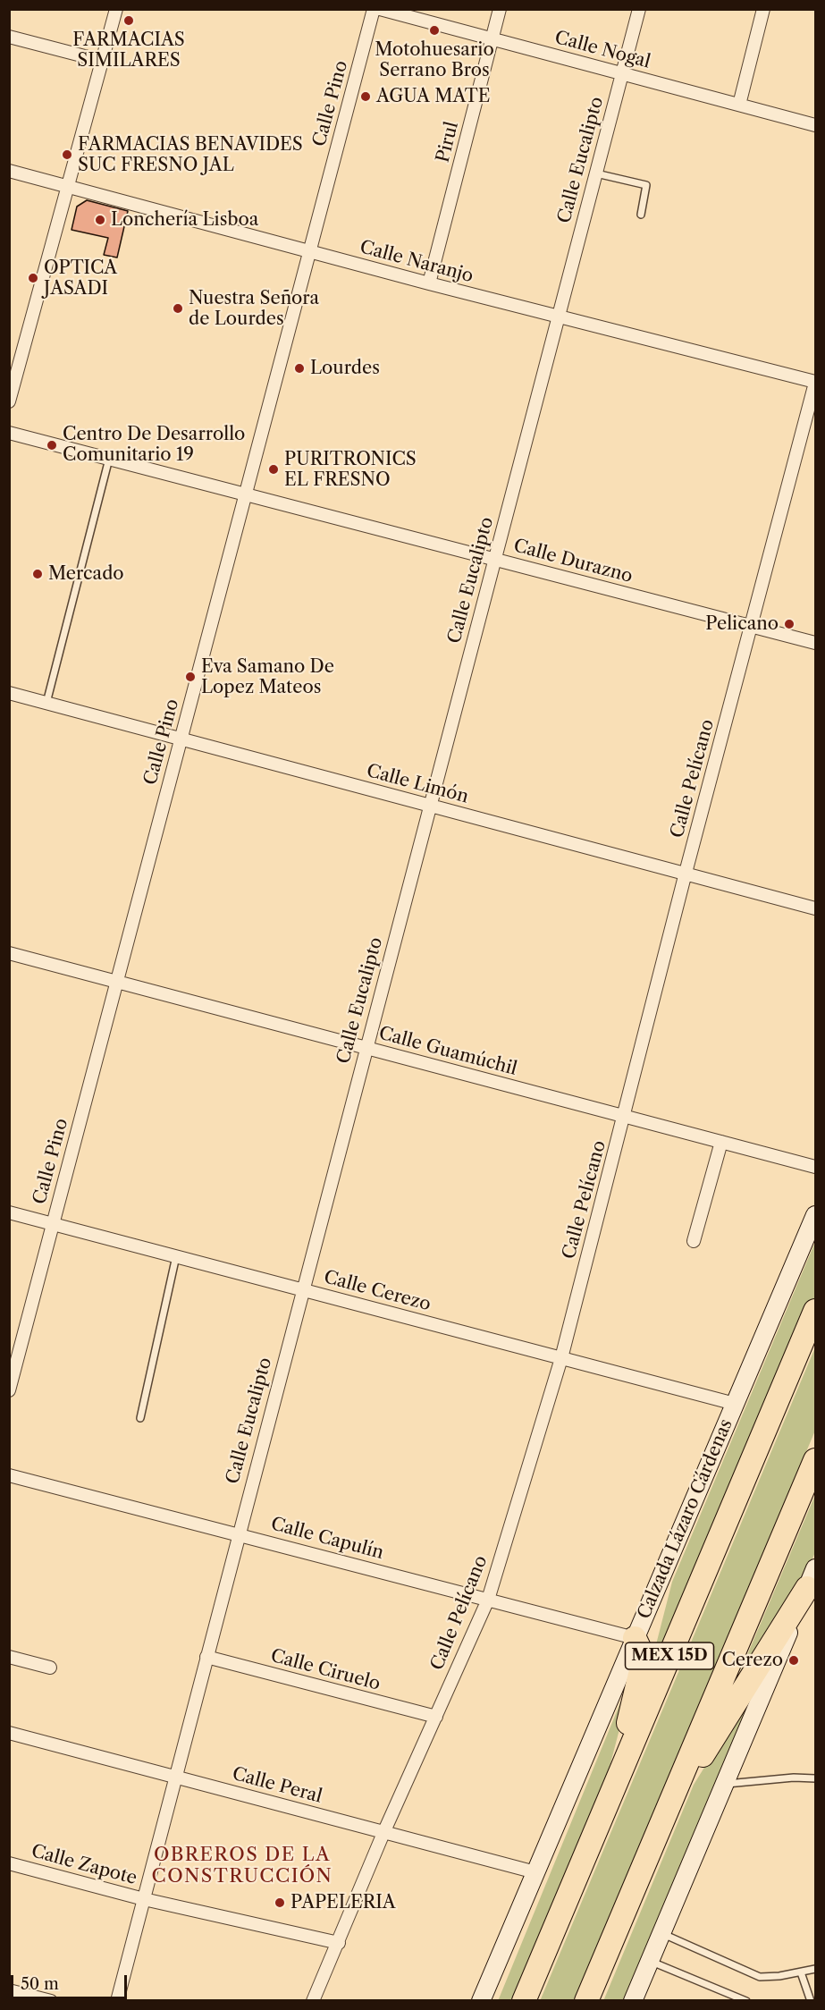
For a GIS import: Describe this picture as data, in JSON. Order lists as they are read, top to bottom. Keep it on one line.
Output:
{"streets":{"highway":["MEX 15D"],"main road":["Calzada Lázaro Cárdenas"],"street":["Calle Nogal","Calle Pino","Pirul","Calle Eucalipto","Calle Naranjo","Calle Durazno","Calle Pelícano","Calle Limón","Calle Guamúchil","Calle Cerezo","Calle Capulín","Calle Ciruelo","Calle Peral","Calle Zapote"]},"crossings":[["Calle Nogal","Pirul"],["Calle Nogal","Calle Eucalipto"],["Calle Pino","Calle Naranjo"],["Calle Pino","Calle Durazno"],["Calle Pino","Calle Limón"],["Calle Pino","Calle Guamúchil"],["Calle Pino","Calle Cerezo"],["Pirul","Calle Naranjo"],["Calle Eucalipto","Calle Naranjo"],["Calle Eucalipto","Calle Durazno"],["Calle Eucalipto","Calle Limón"],["Calle Eucalipto","Calle Guamúchil"],["Calle Eucalipto","Calle Cerezo"],["Calle Eucalipto","Calle Capulín"],["Calle Eucalipto","Calle Ciruelo"],["Calle Eucalipto","Calle Peral"],["Calle Eucalipto","Calle Zapote"],["Calle Naranjo","Calle Pelícano"],["Calle Durazno","Calle Pelícano"],["Calle Pelícano","Calle Limón"],["Calle Pelícano","Calle Guamúchil"],["Calle Pelícano","Calle Cerezo"],["Calle Pelícano","Calle Capulín"],["Calle Pelícano","Calle Ciruelo"],["Calle Pelícano","Calle Peral"],["Calle Pelícano","Calle Zapote"],["Calle Cerezo","Calzada Lázaro Cárdenas"],["Calzada Lázaro Cárdenas","Calle Capulín"],["Calzada Lázaro Cárdenas","Calle Peral"]],"districts":["OBREROS DE LA CONSTRUCCIÓN"],"places":["FARMACIAS SIMILARES","Motohuesario Serrano Bros","AGUA MATE","FARMACIAS BENAVIDES SUC FRESNO JAL","Lonchería Lisboa","OPTICA JASADI","Nuestra Señora de Lourdes","Lourdes","Centro De Desarrollo Comunitario 19","PURITRONICS EL FRESNO","Mercado","Pelicano","Eva Samano De Lopez Mateos","Cerezo","PAPELERIA"],"scale_bar":"50 m"}
